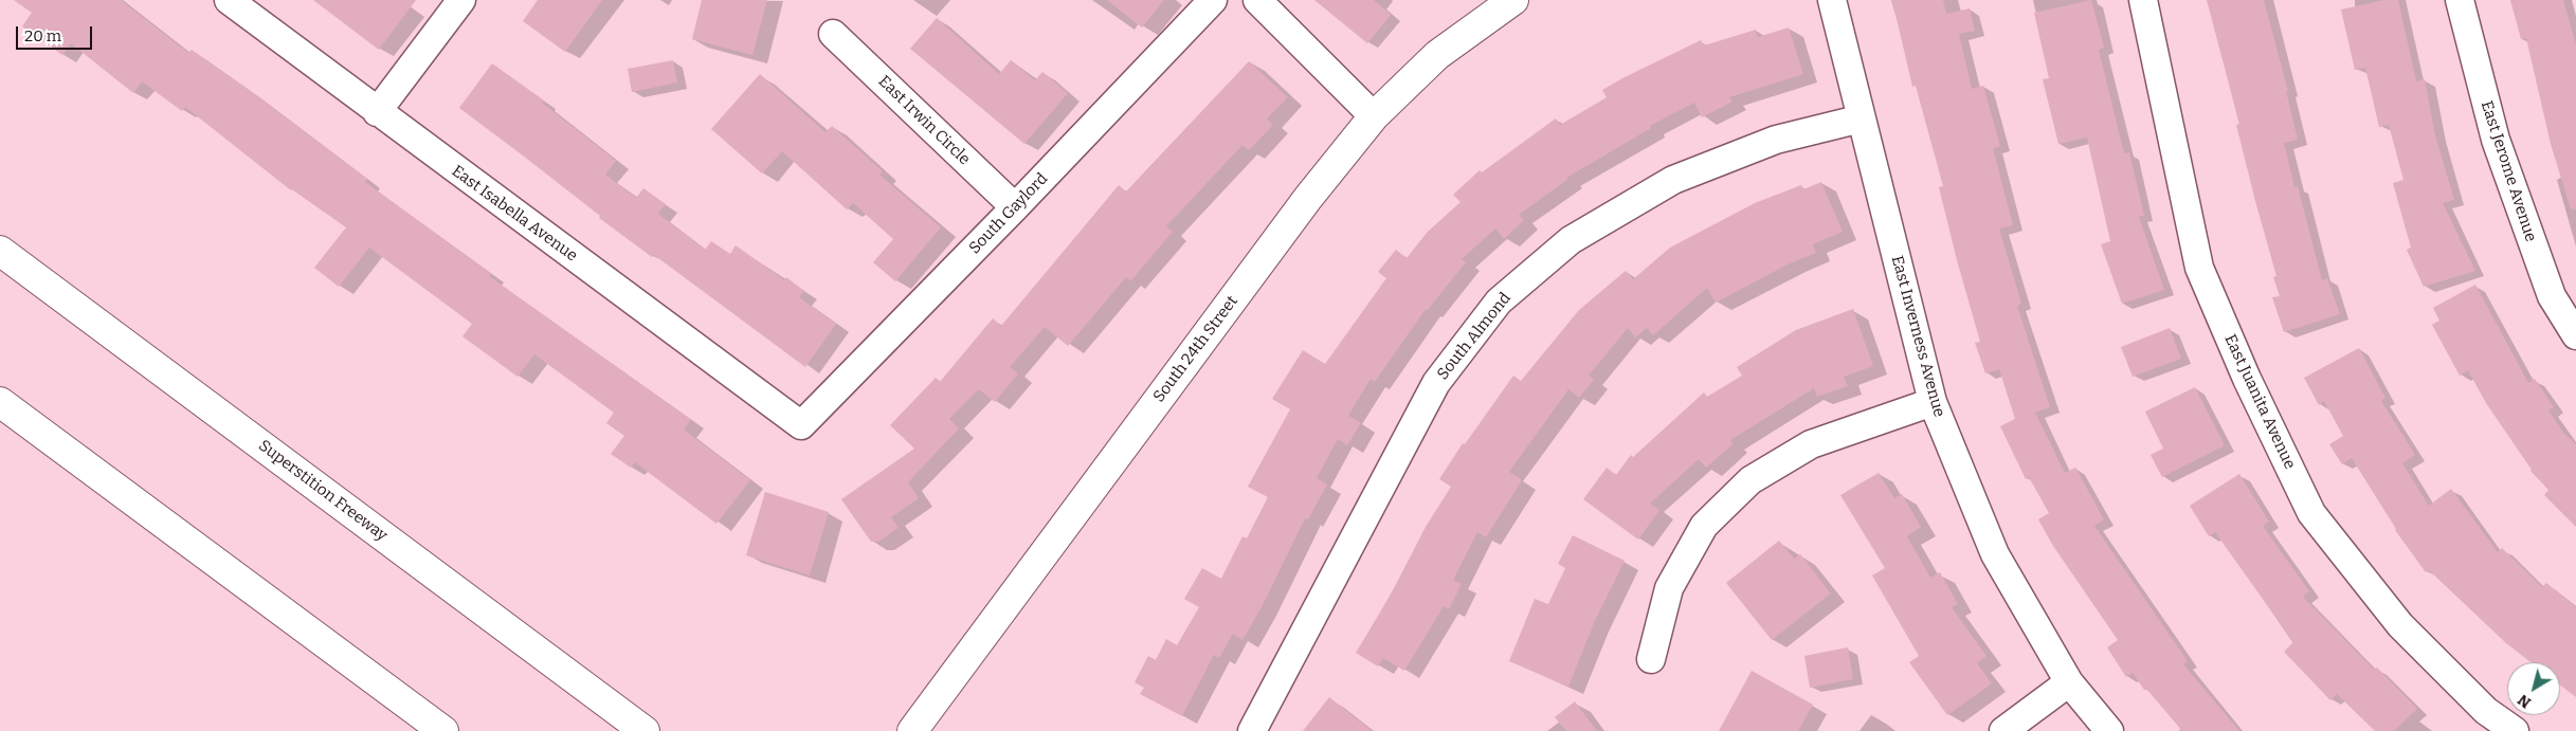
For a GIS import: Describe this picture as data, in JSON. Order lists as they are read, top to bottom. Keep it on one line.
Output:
{"streets":{"main road":["South 24th Street","Superstition Freeway"],"street":["East Irwin Circle","East Jerome Avenue","East Isabella Avenue","South Gaylord","South Almond","East Inverness Avenue","East Juanita Avenue"]},"crossings":[["East Irwin Circle","South Gaylord"],["East Isabella Avenue","South Gaylord"],["South Almond","East Inverness Avenue"]],"scale_bar":"20 m","north":"bottom left"}
